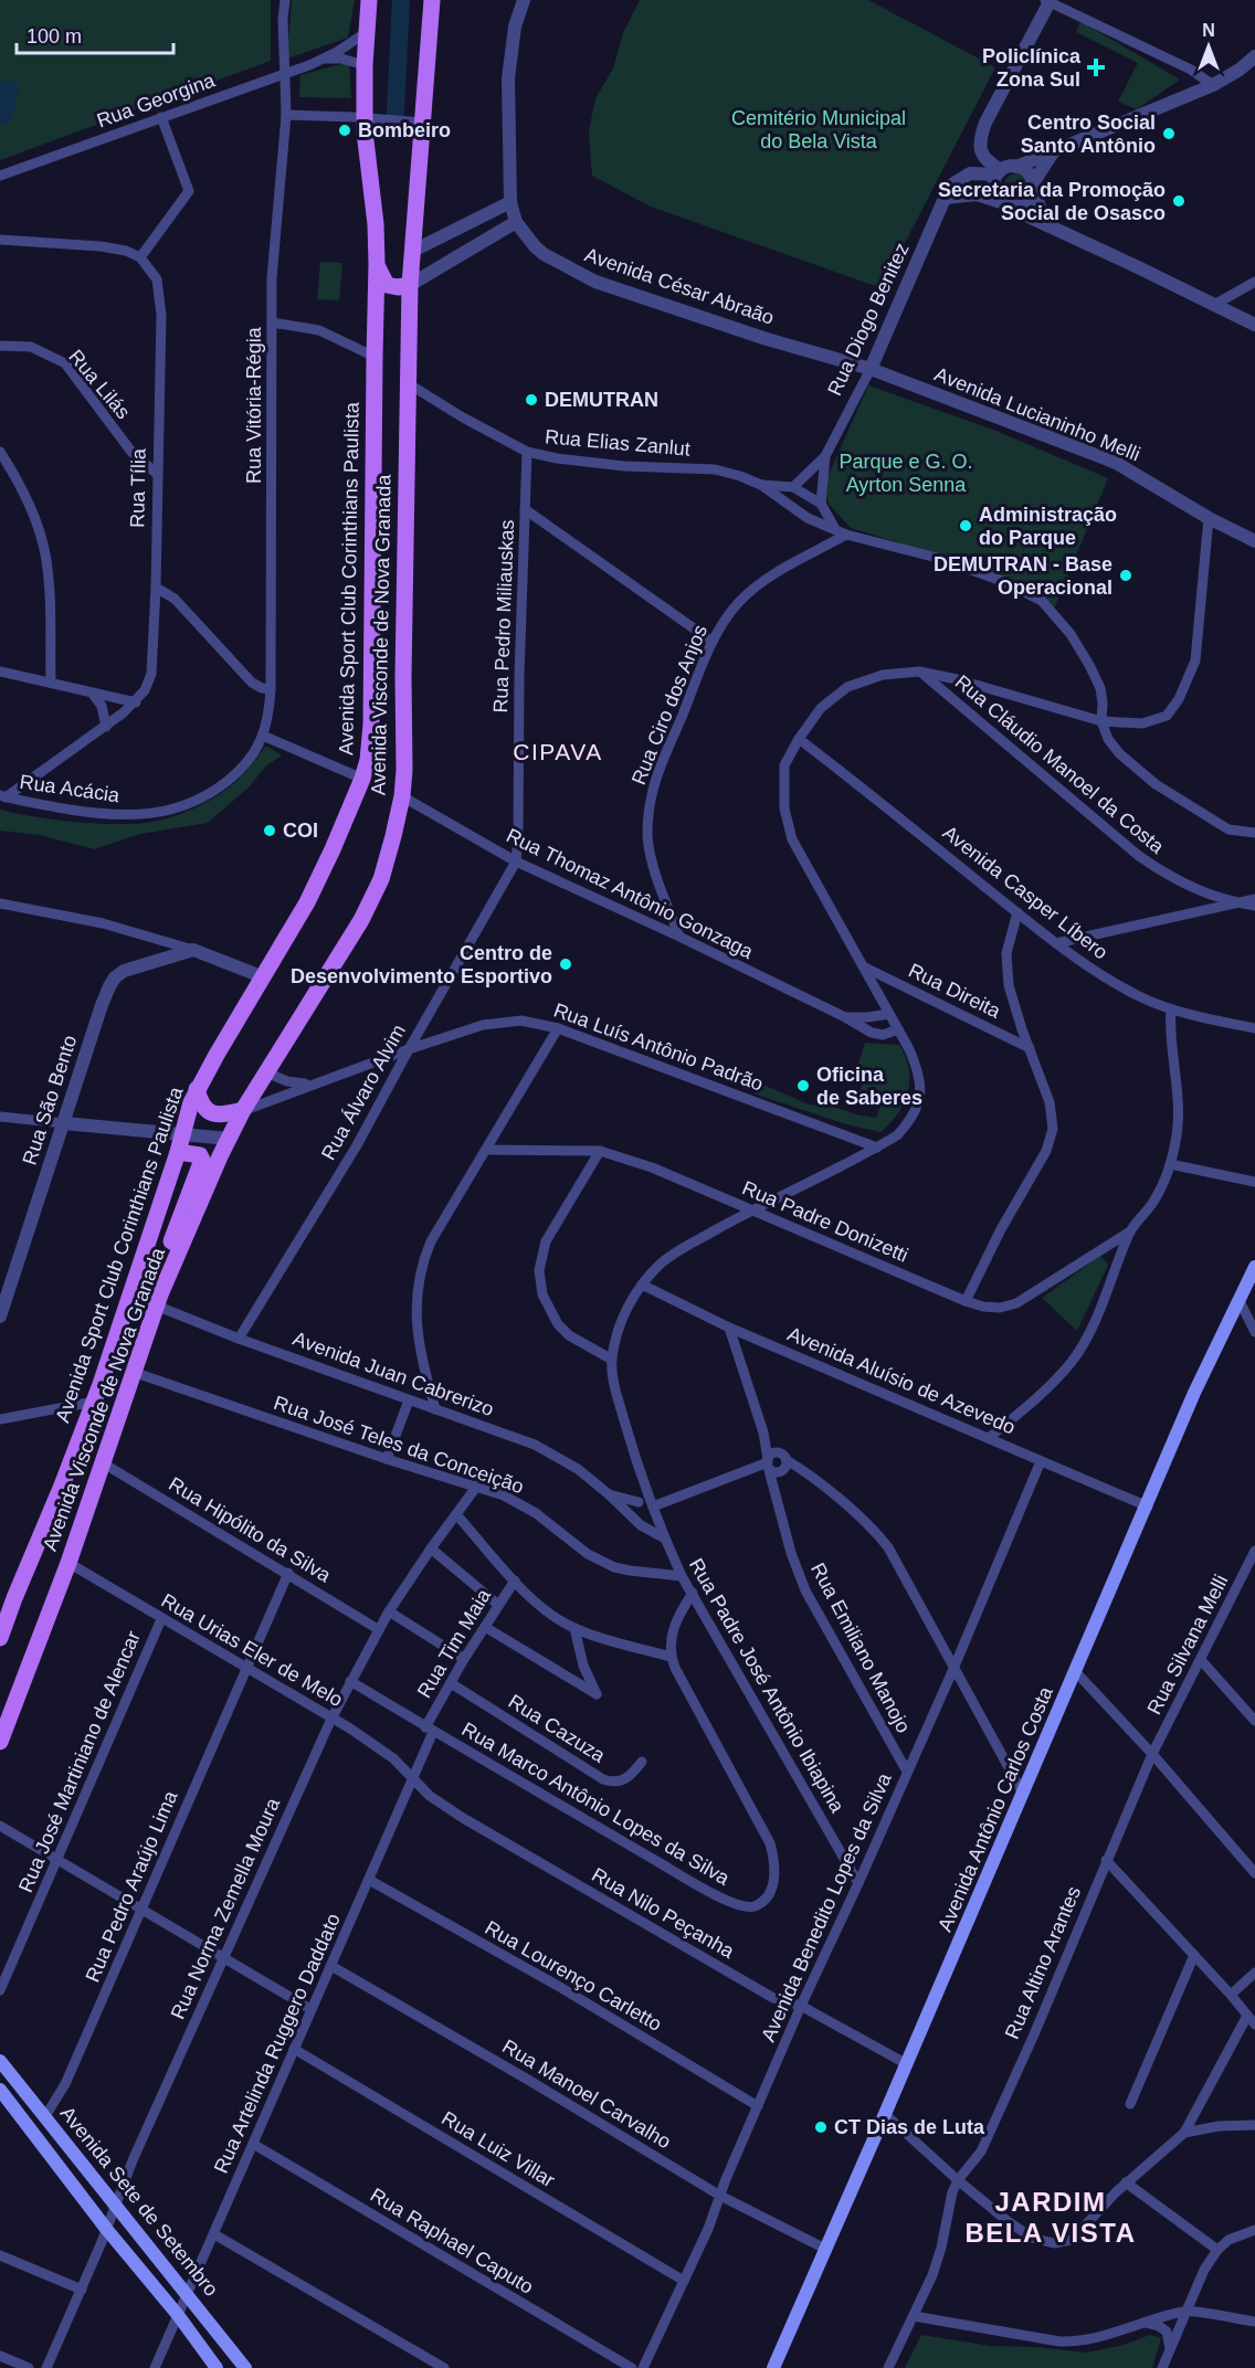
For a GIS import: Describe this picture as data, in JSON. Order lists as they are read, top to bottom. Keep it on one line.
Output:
{"streets":{"main road":["Avenida Sport Club Corinthians Paulista","Avenida Visconde de Nova Granada","Avenida Antônio Carlos Costa","Avenida Sete de Setembro"],"street":["Rua Georgina","Avenida César Abraão","Rua Diogo Benitez","Rua Lilás","Rua Vitória-Régia","Avenida Lucianinho Melli","Rua Elias Zanlut","Rua Tília","Rua Pedro Miliauskas","Rua Ciro dos Anjos","Rua Cláudio Manoel da Costa","Rua Acácia","Avenida Casper Líbero","Rua Thomaz Antônio Gonzaga","Rua Direita","Rua Luís Antônio Padrão","Rua Álvaro Alvim","Rua São Bento","Rua Padre Donizetti","Avenida Juan Cabrerizo","Avenida Aluísio de Azevedo","Rua José Teles da Conceição","Rua Hipólito da Silva","Rua Tim Maia","Rua Silvana Melli","Rua Emiliano Manojo","Rua Urias Eler de Melo","Rua Padre José Antônio Ibiapina","Rua Cazuza","Rua José Martiniano de Alencar","Rua Marco Antônio Lopes da Silva","Rua Pedro Araújo Lima","Avenida Benedito Lopes da Silva","Rua Norma Zemella Moura","Rua Nilo Peçanha","Rua Altino Arantes","Rua Lourenço Carletto","Rua Artelinda Ruggero Daddato","Rua Manoel Carvalho","Rua Luiz Villar","Rua Raphael Caputo"]},"crossings":[["Rua Georgina","Rua Vitória-Régia"],["Rua Georgina","Avenida Sport Club Corinthians Paulista"],["Avenida César Abraão","Rua Diogo Benitez"],["Avenida César Abraão","Avenida Lucianinho Melli"],["Rua Diogo Benitez","Avenida Lucianinho Melli"],["Rua Diogo Benitez","Rua Elias Zanlut"],["Rua Lilás","Rua Tília"],["Rua Vitória-Régia","Rua Acácia"],["Rua Elias Zanlut","Rua Pedro Miliauskas"],["Rua Elias Zanlut","Avenida Visconde de Nova Granada"],["Rua Elias Zanlut","Rua Ciro dos Anjos"],["Rua Tília","Rua Acácia"],["Rua Pedro Miliauskas","Rua Thomaz Antônio Gonzaga"],["Rua Pedro Miliauskas","Rua Álvaro Alvim"],["Avenida Visconde de Nova Granada","Rua Thomaz Antônio Gonzaga"],["Avenida Visconde de Nova Granada","Rua Luís Antônio Padrão"],["Avenida Visconde de Nova Granada","Avenida Juan Cabrerizo"],["Avenida Visconde de Nova Granada","Rua José Teles da Conceição"],["Avenida Visconde de Nova Granada","Rua Hipólito da Silva"],["Avenida Visconde de Nova Granada","Rua Urias Eler de Melo"],["Rua Ciro dos Anjos","Rua Thomaz Antônio Gonzaga"],["Rua Thomaz Antônio Gonzaga","Rua Álvaro Alvim"],["Rua Luís Antônio Padrão","Rua Álvaro Alvim"],["Rua Álvaro Alvim","Avenida Juan Cabrerizo"],["Avenida Juan Cabrerizo","Rua Padre José Antônio Ibiapina"],["Avenida Aluísio de Azevedo","Rua Emiliano Manojo"],["Avenida Aluísio de Azevedo","Avenida Antônio Carlos Costa"],["Avenida Aluísio de Azevedo","Avenida Benedito Lopes da Silva"],["Rua José Teles da Conceição","Rua Padre José Antônio Ibiapina"],["Rua José Teles da Conceição","Rua Norma Zemella Moura"],["Rua Hipólito da Silva","Rua Pedro Araújo Lima"],["Rua Hipólito da Silva","Rua Norma Zemella Moura"],["Rua Tim Maia","Rua Cazuza"],["Rua Tim Maia","Rua Marco Antônio Lopes da Silva"],["Rua Tim Maia","Rua Artelinda Ruggero Daddato"],["Rua Silvana Melli","Rua Altino Arantes"],["Rua Emiliano Manojo","Avenida Benedito Lopes da Silva"],["Rua Urias Eler de Melo","Rua José Martiniano de Alencar"],["Rua Urias Eler de Melo","Rua Pedro Araújo Lima"],["Rua Urias Eler de Melo","Rua Norma Zemella Moura"],["Rua Urias Eler de Melo","Rua Nilo Peçanha"],["Rua Urias Eler de Melo","Rua Artelinda Ruggero Daddato"],["Rua Padre José Antônio Ibiapina","Avenida Benedito Lopes da Silva"],["Rua Marco Antônio Lopes da Silva","Rua Artelinda Ruggero Daddato"],["Avenida Antônio Carlos Costa","Rua Nilo Peçanha"],["Avenida Antônio Carlos Costa","Rua Manoel Carvalho"],["Rua Pedro Araújo Lima","Avenida Sete de Setembro"],["Avenida Benedito Lopes da Silva","Rua Nilo Peçanha"],["Avenida Benedito Lopes da Silva","Rua Lourenço Carletto"],["Avenida Benedito Lopes da Silva","Rua Manoel Carvalho"],["Avenida Benedito Lopes da Silva","Rua Luiz Villar"],["Rua Norma Zemella Moura","Avenida Sete de Setembro"],["Rua Nilo Peçanha","Rua Artelinda Ruggero Daddato"],["Rua Lourenço Carletto","Rua Artelinda Ruggero Daddato"],["Rua Artelinda Ruggero Daddato","Rua Manoel Carvalho"],["Rua Artelinda Ruggero Daddato","Rua Luiz Villar"],["Rua Artelinda Ruggero Daddato","Avenida Sete de Setembro"],["Rua Artelinda Ruggero Daddato","Rua Raphael Caputo"]],"districts":["CIPAVA","JARDIM BELA VISTA"],"parks":["Cemitério Municipal do Bela Vista","Parque e G. O. Ayrton Senna"],"places":{"health":["Policlínica Zona Sul"],"other":["Bombeiro","Centro Social Santo Antônio","Secretaria da Promoção Social de Osasco","DEMUTRAN","Administração do Parque","DEMUTRAN - Base Operacional","COI","Centro de Desenvolvimento Esportivo","Oficina de Saberes","CT Dias de Luta"]},"scale_bar":"100 m","north":"top"}
